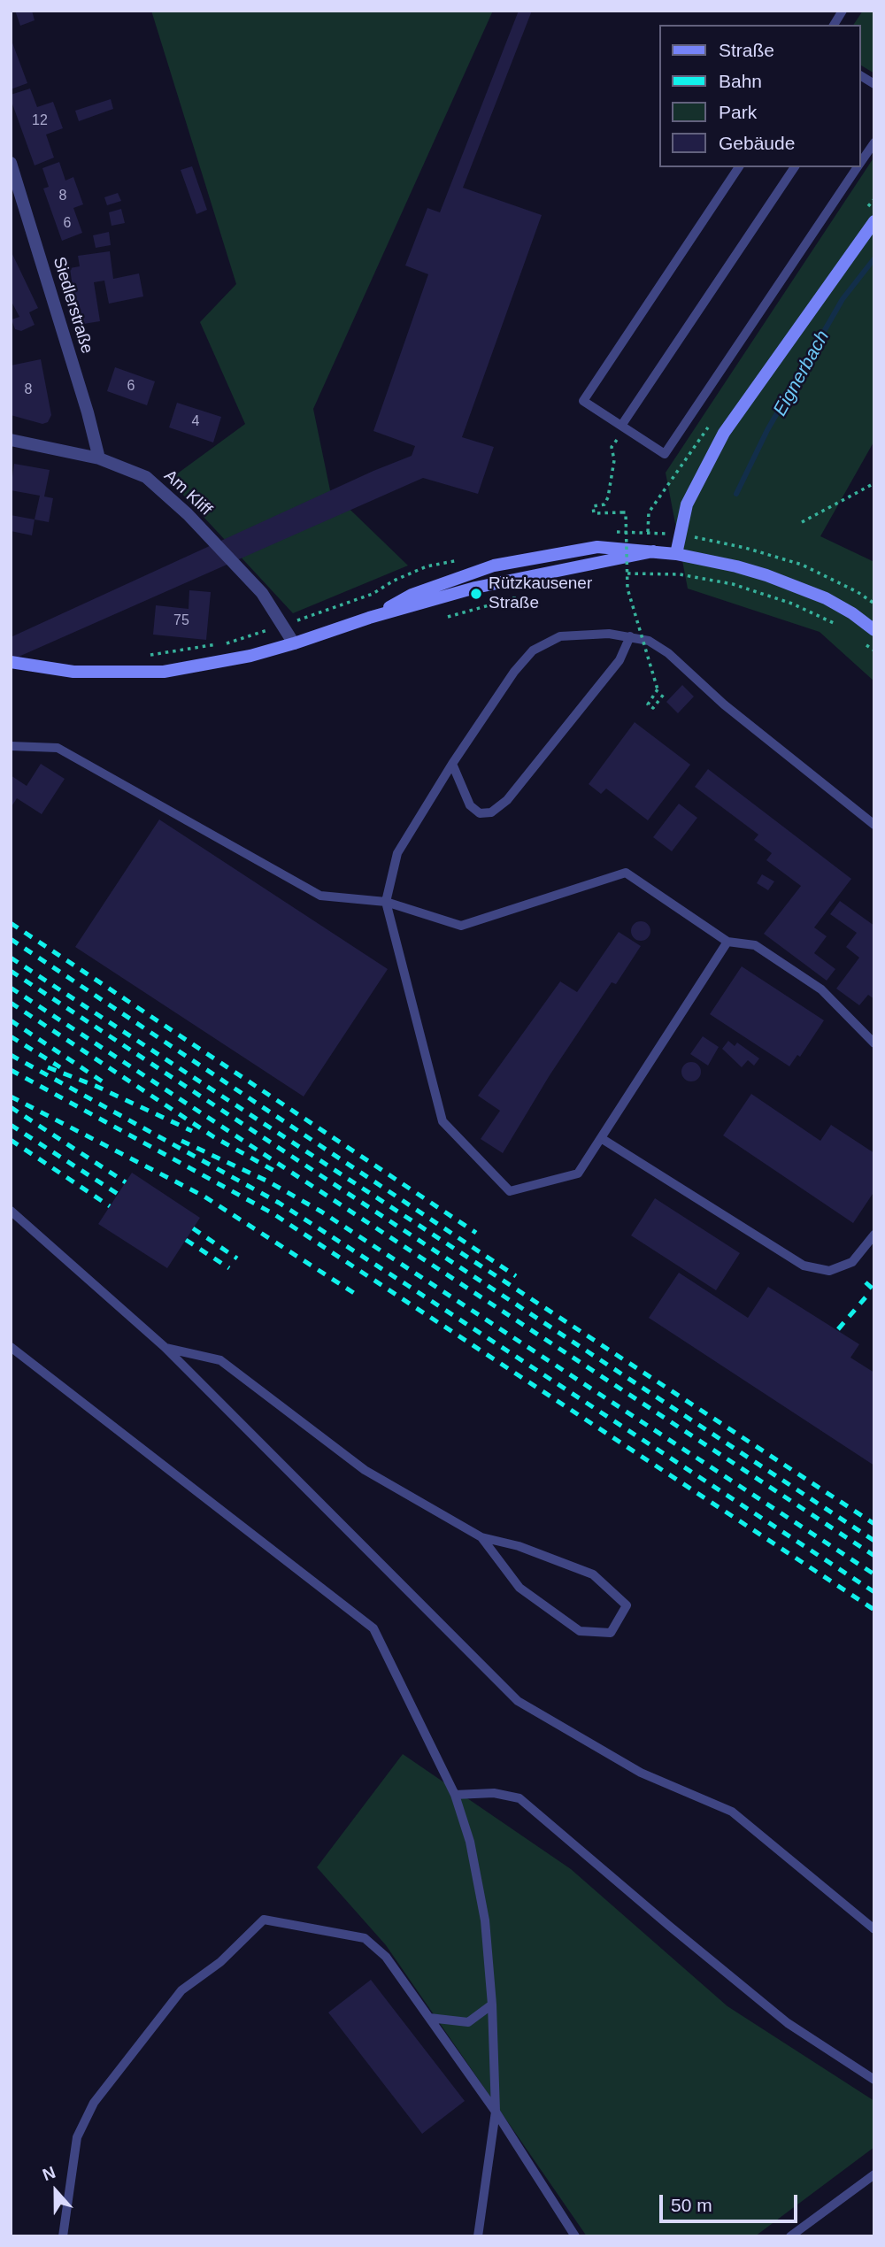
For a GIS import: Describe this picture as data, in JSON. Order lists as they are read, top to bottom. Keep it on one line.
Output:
{"streets":{"street":["Siedlerstraße","Am Kliff"]},"crossings":[["Siedlerstraße","Am Kliff"]],"water":["Eignerbach"],"places":["Rützkausener Straße"],"house_numbers":["12","8","6","6","8","4","75"],"legend":["Straße","Bahn","Park","Gebäude"],"scale_bar":"50 m","north":"top"}
